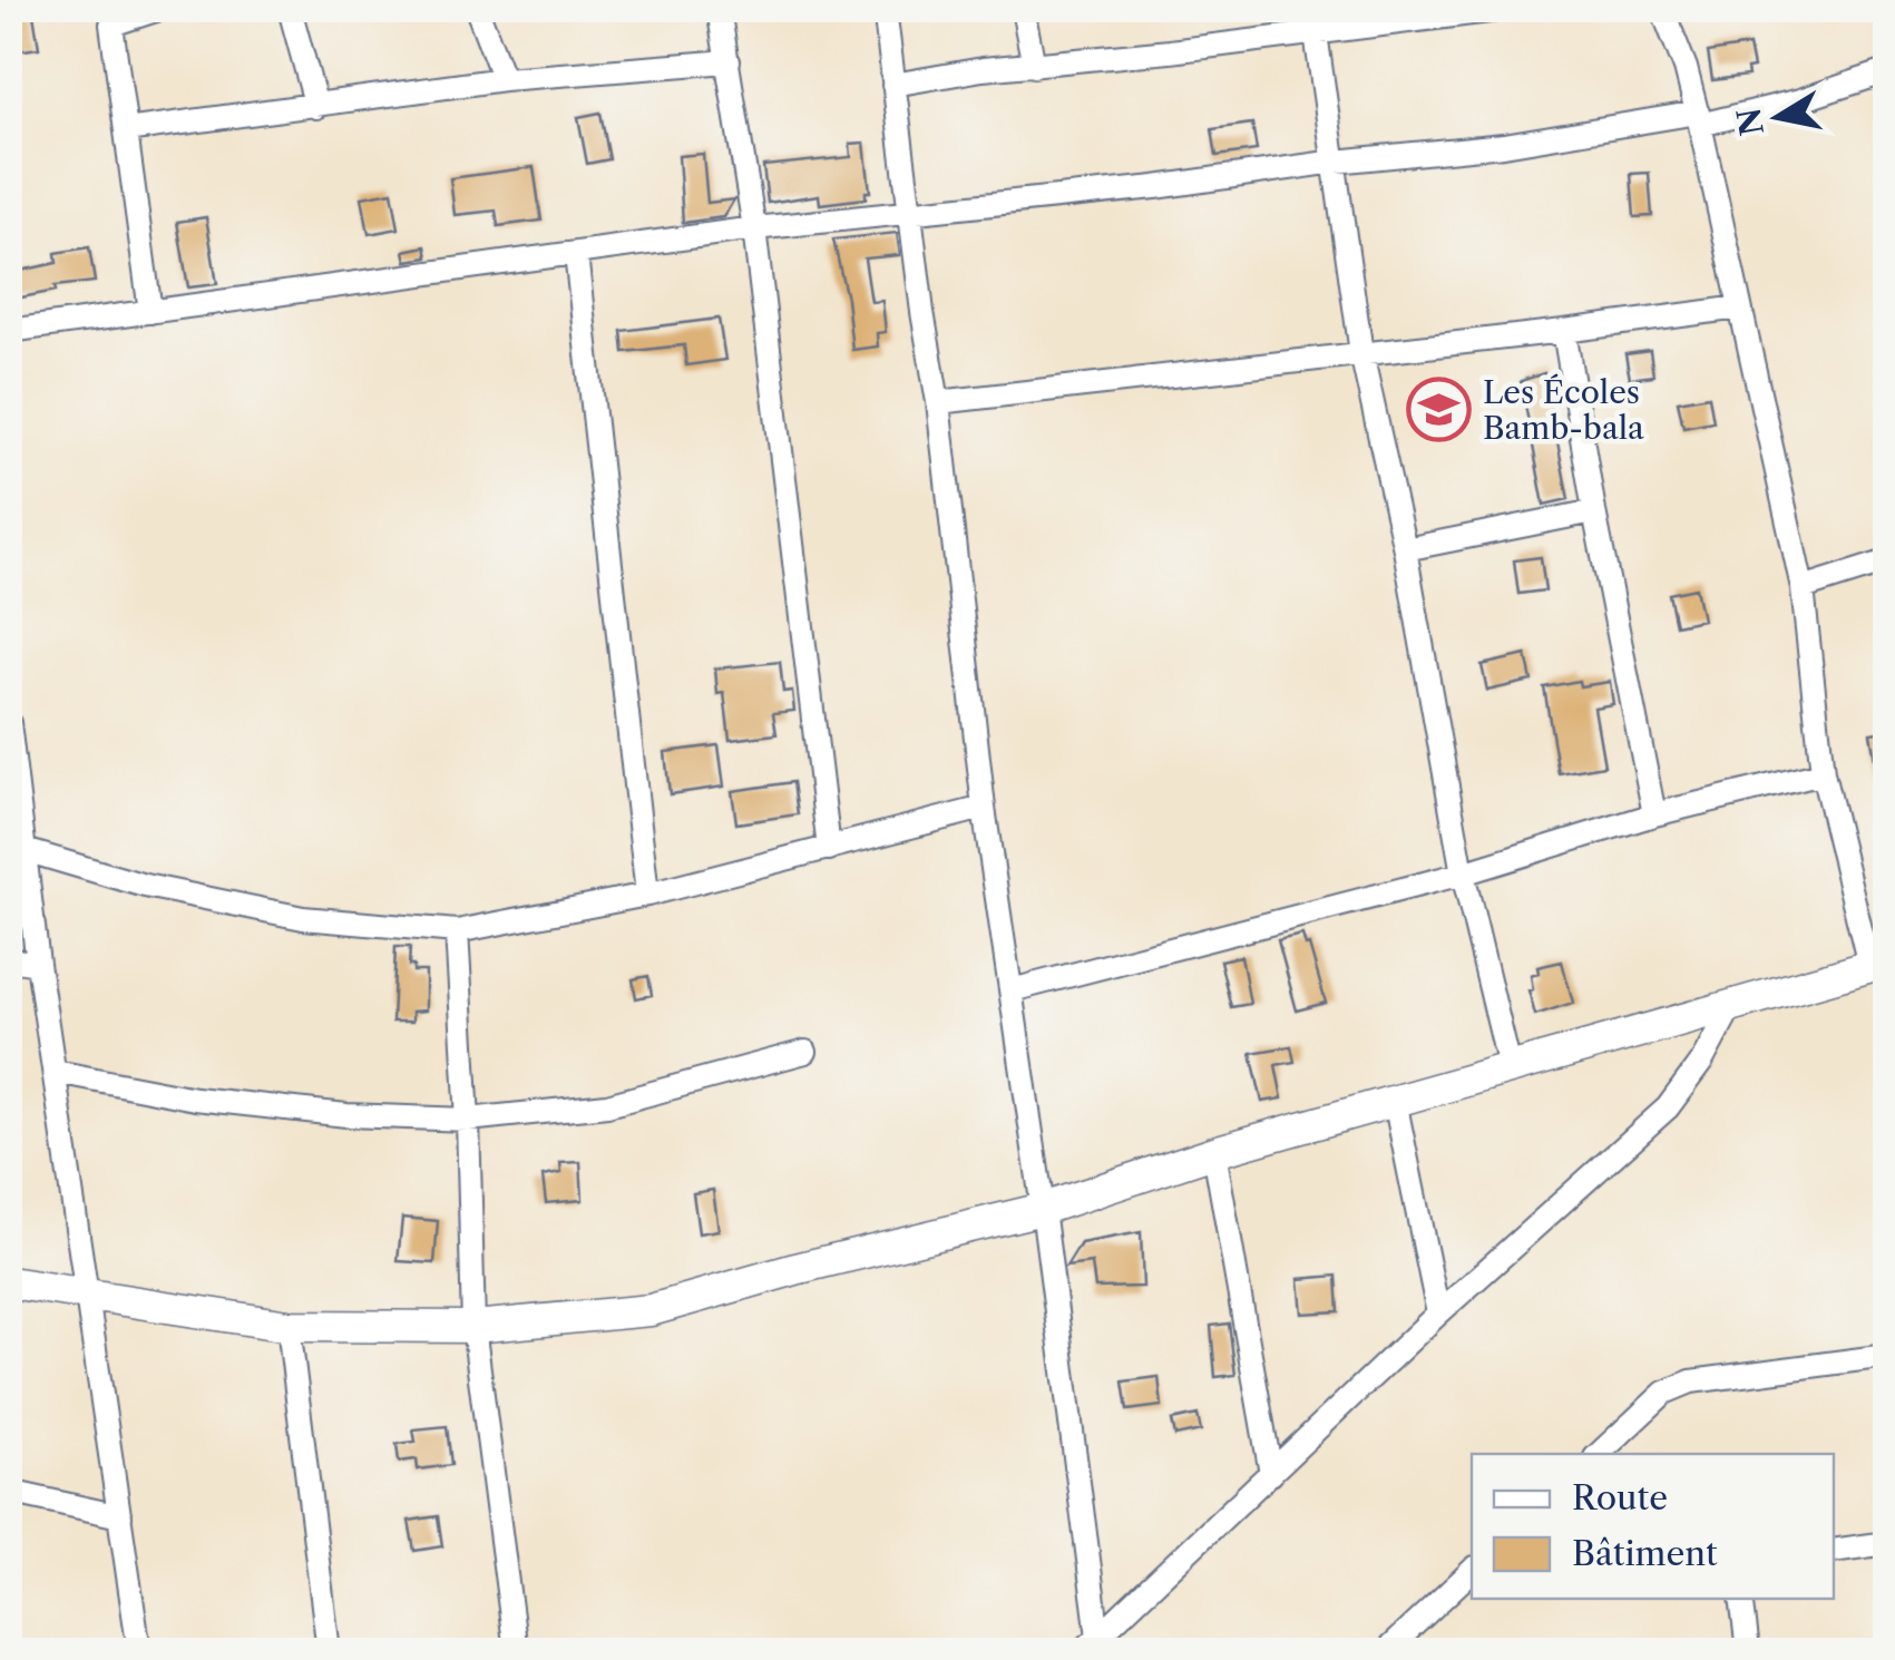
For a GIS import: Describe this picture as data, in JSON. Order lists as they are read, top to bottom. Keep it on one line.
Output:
{"places":{"school or university":["Les Écoles Bamb-bala"]},"legend":["Route","Bâtiment"],"north":"left"}
